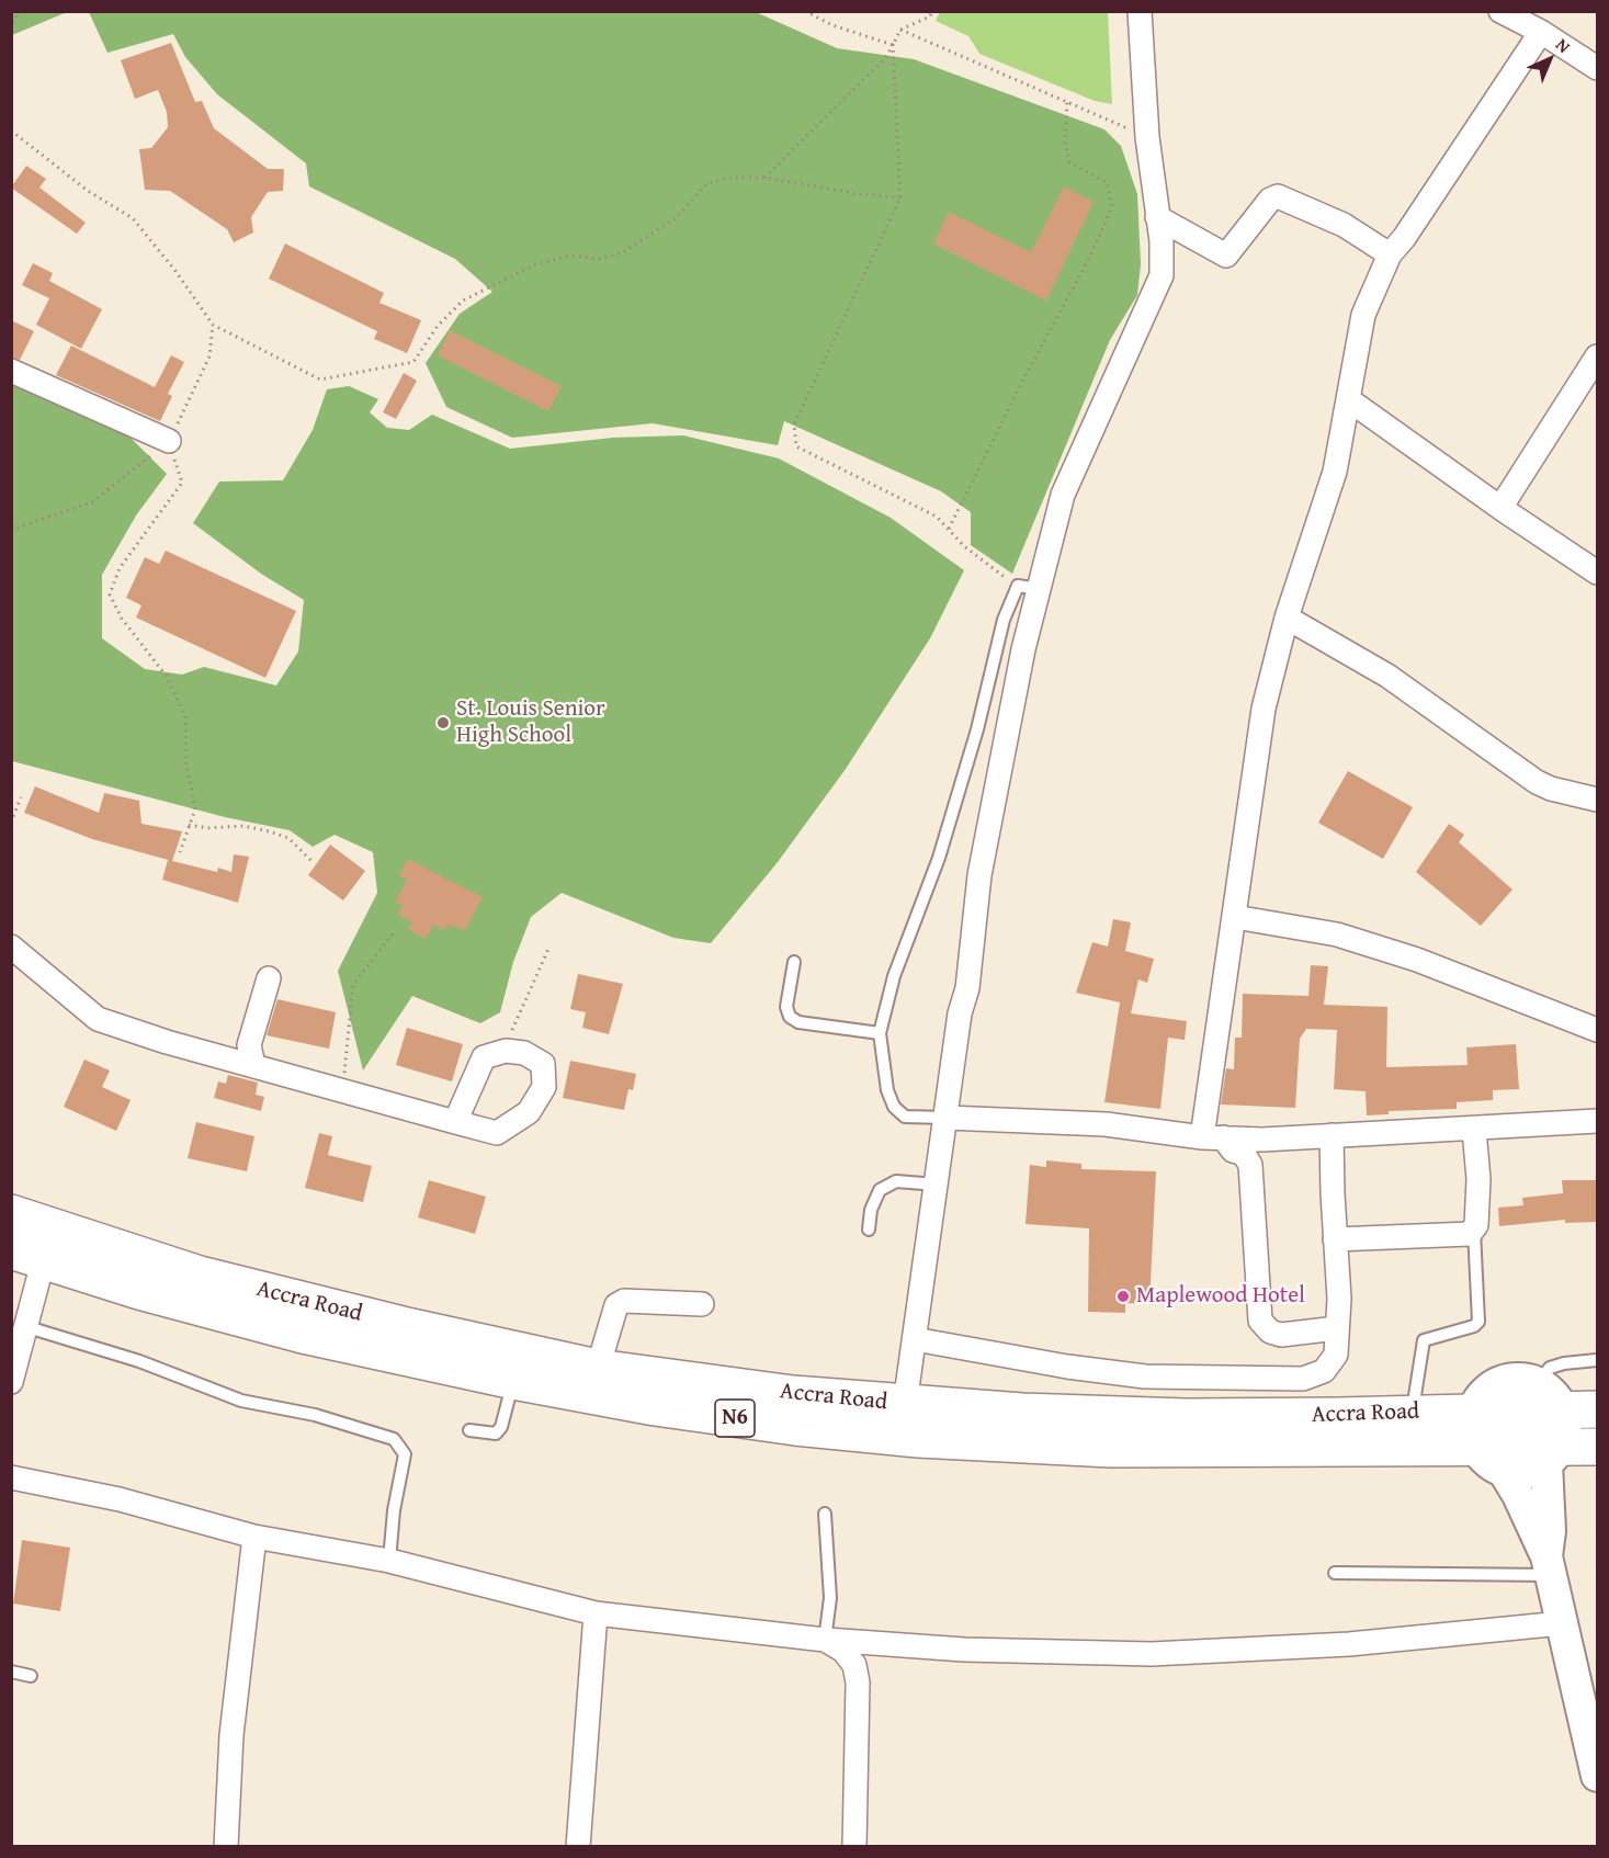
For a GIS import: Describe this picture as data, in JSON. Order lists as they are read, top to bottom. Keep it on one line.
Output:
{"streets":{"highway":["Accra Road","N6"]},"places":["St. Louis Senior High School","Maplewood Hotel"],"north":"top right"}
